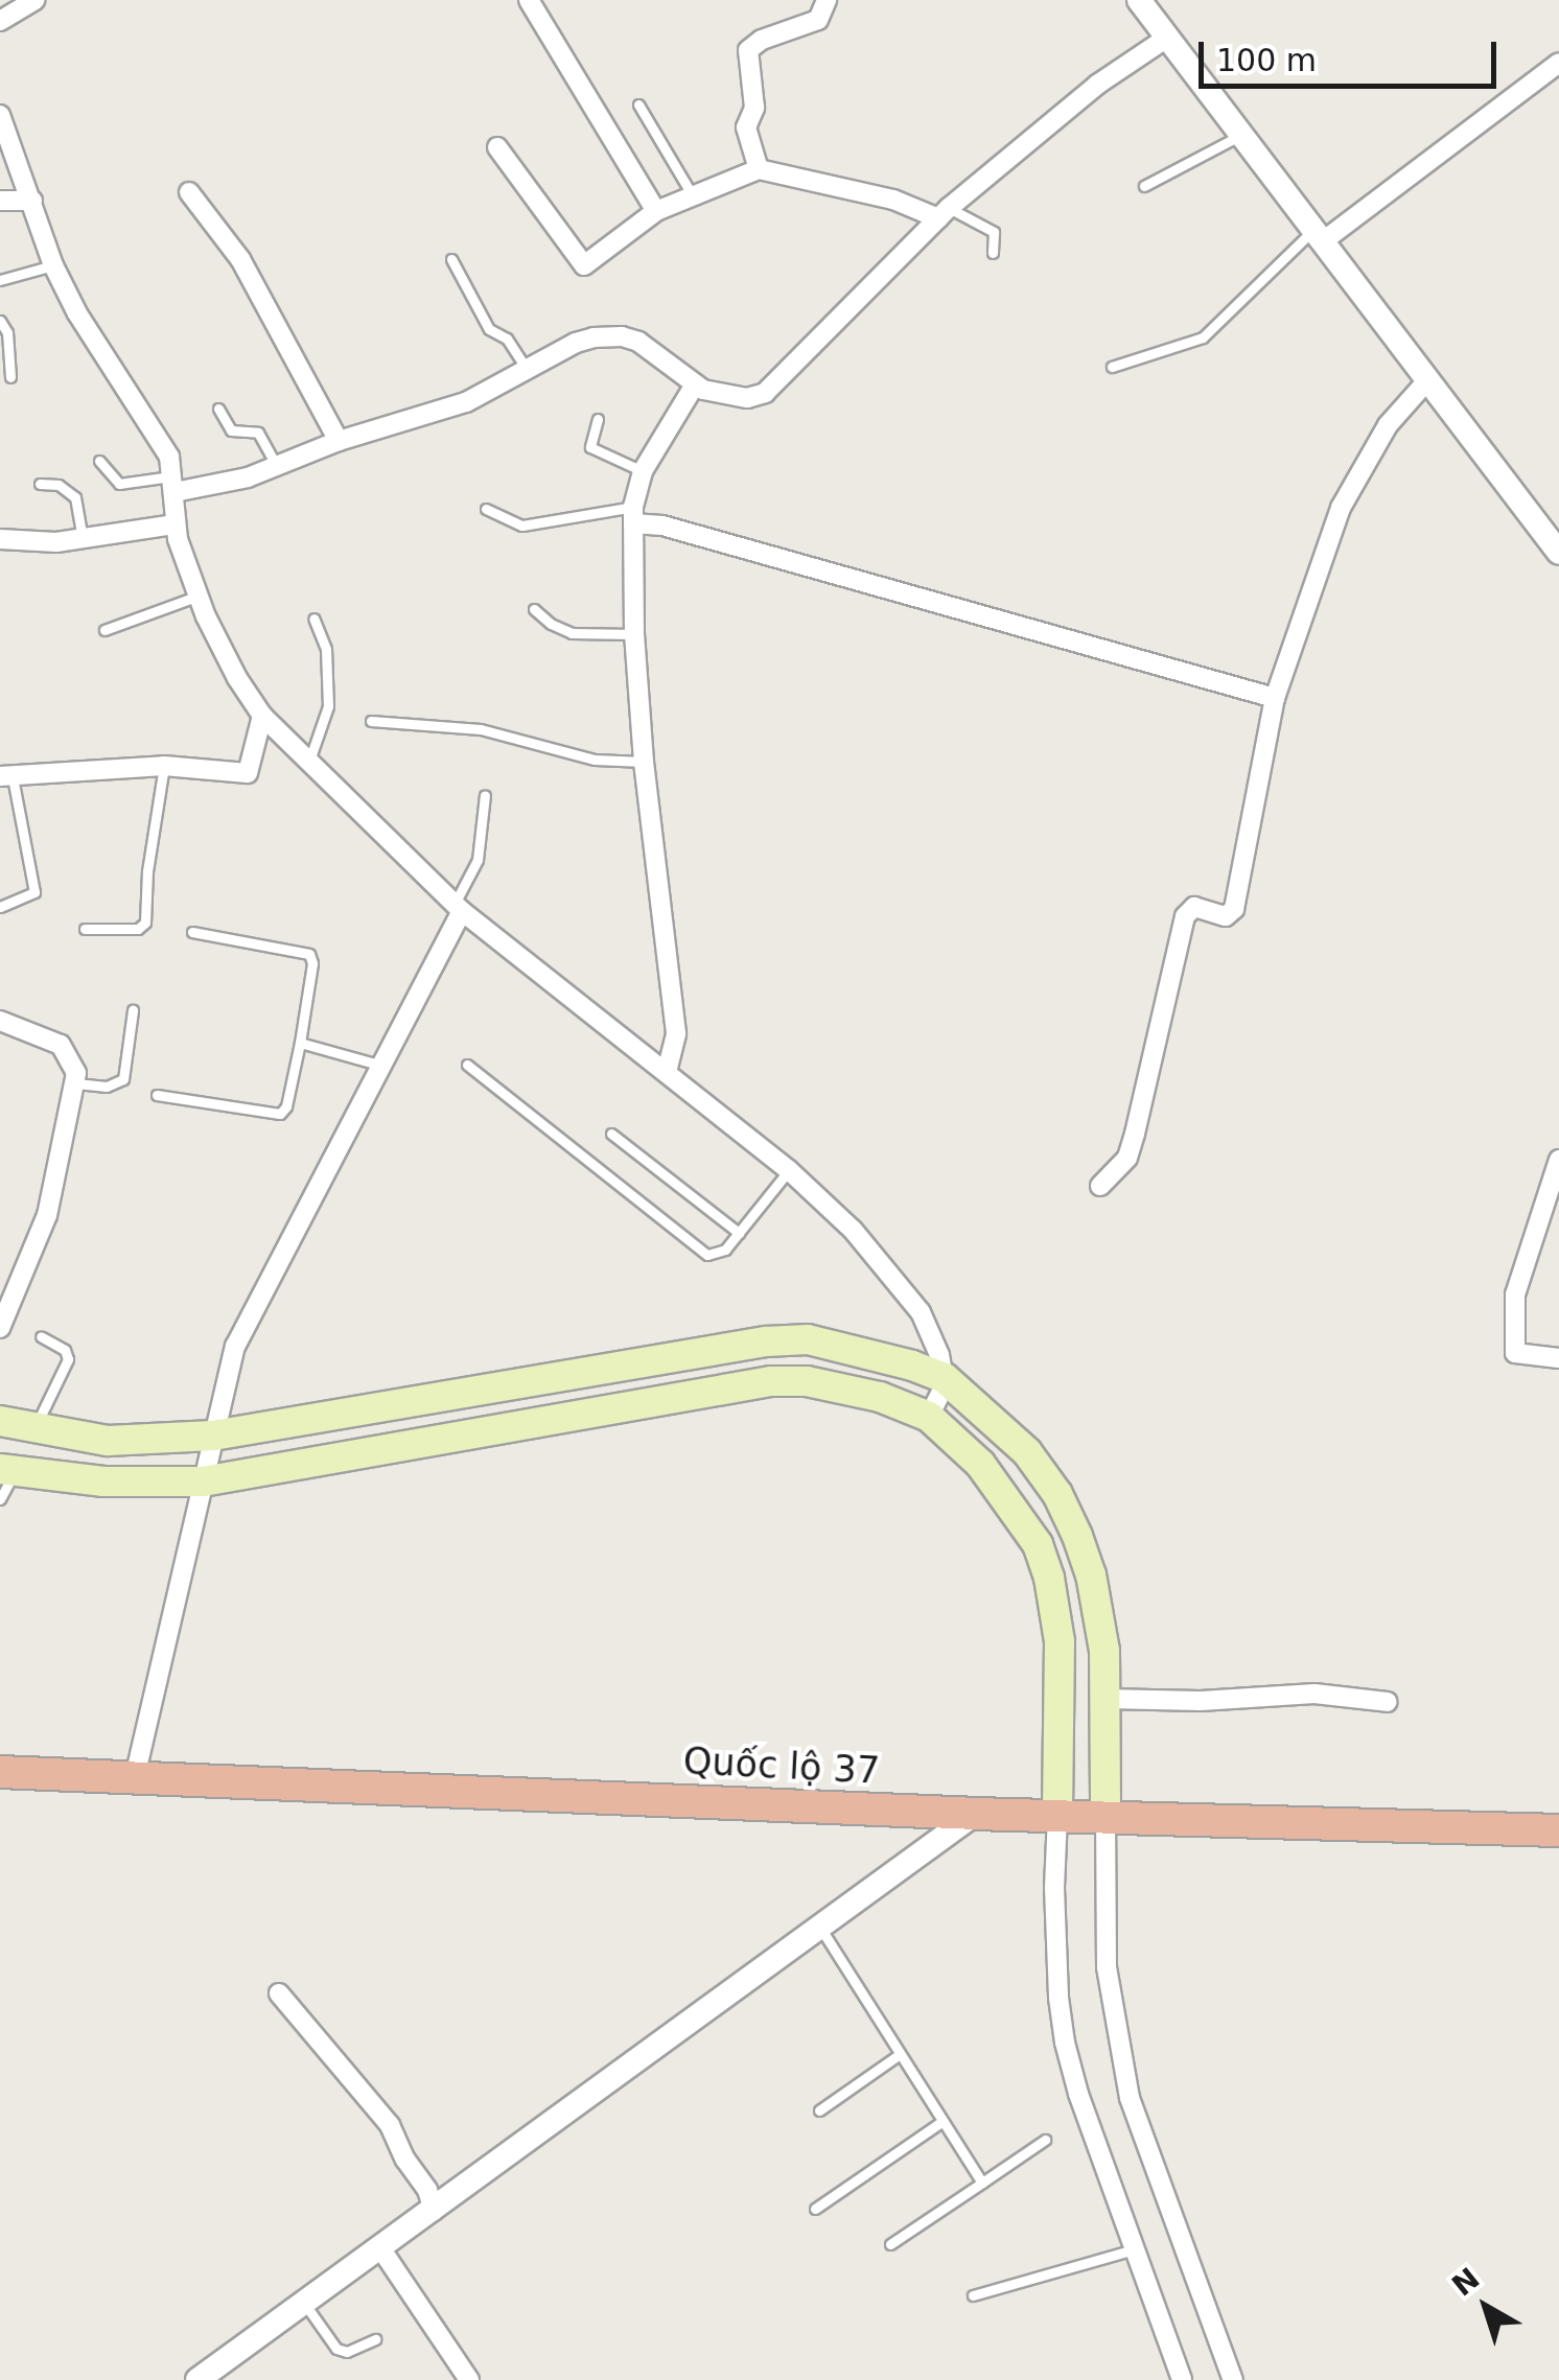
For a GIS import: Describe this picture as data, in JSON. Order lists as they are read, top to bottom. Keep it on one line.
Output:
{"streets":{"highway":["Quốc lộ 37"]},"scale_bar":"100 m","north":"top left"}
